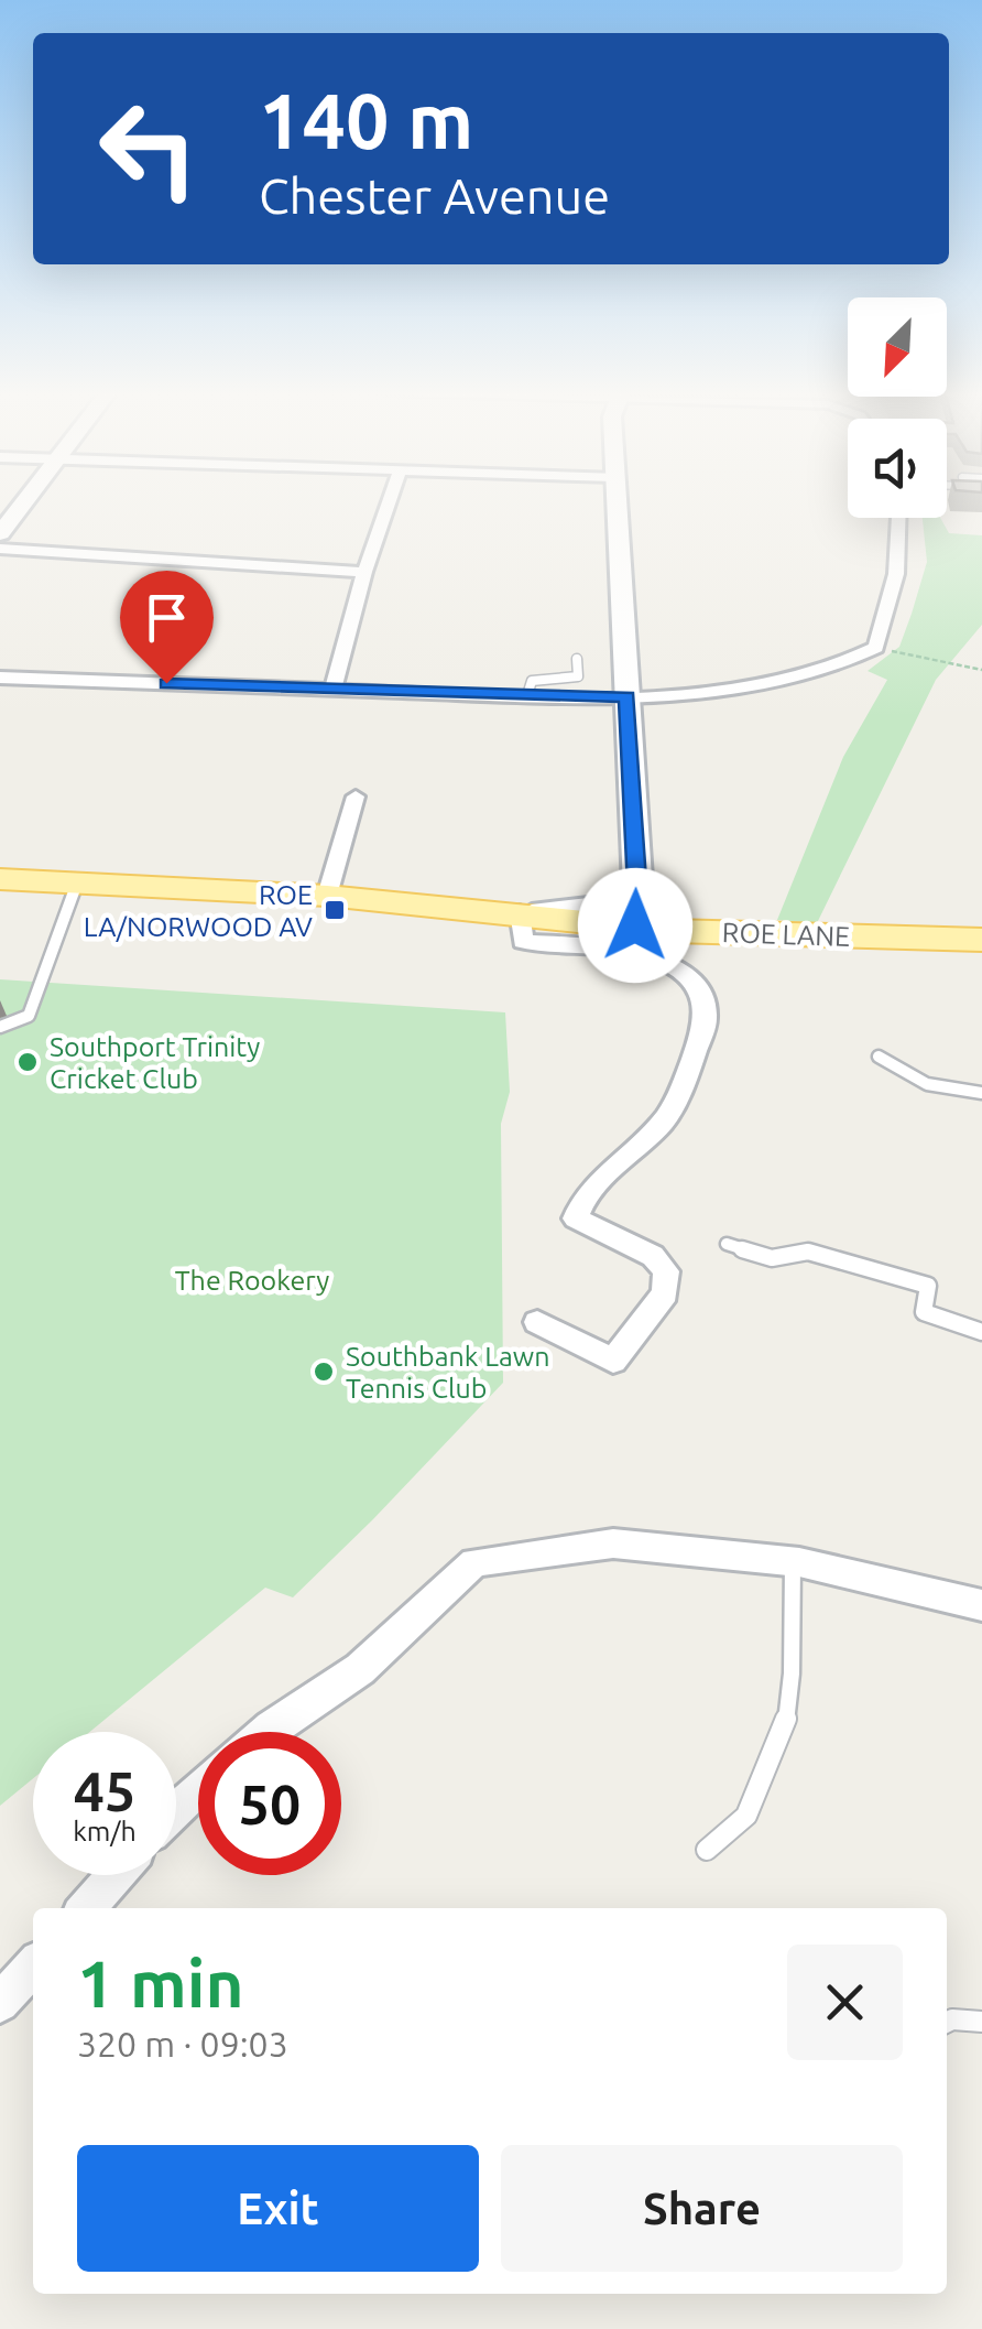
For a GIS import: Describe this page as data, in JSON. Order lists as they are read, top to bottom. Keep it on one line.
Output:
{"streets":{"main road":["ROE LANE"]},"parks":["The Rookery"],"places":{"transit":["ROE LA/NORWOOD AV"],"other":["Southport Trinity Cricket Club","Southbank Lawn Tennis Club"]},"north":"bottom left","page":{"turn":["140 m","Chester Avenue"],"speed":"45 km/h","limit":"50","heading":["1 min","320 m · 09:03"],"buttons":["Exit","Share"]}}
